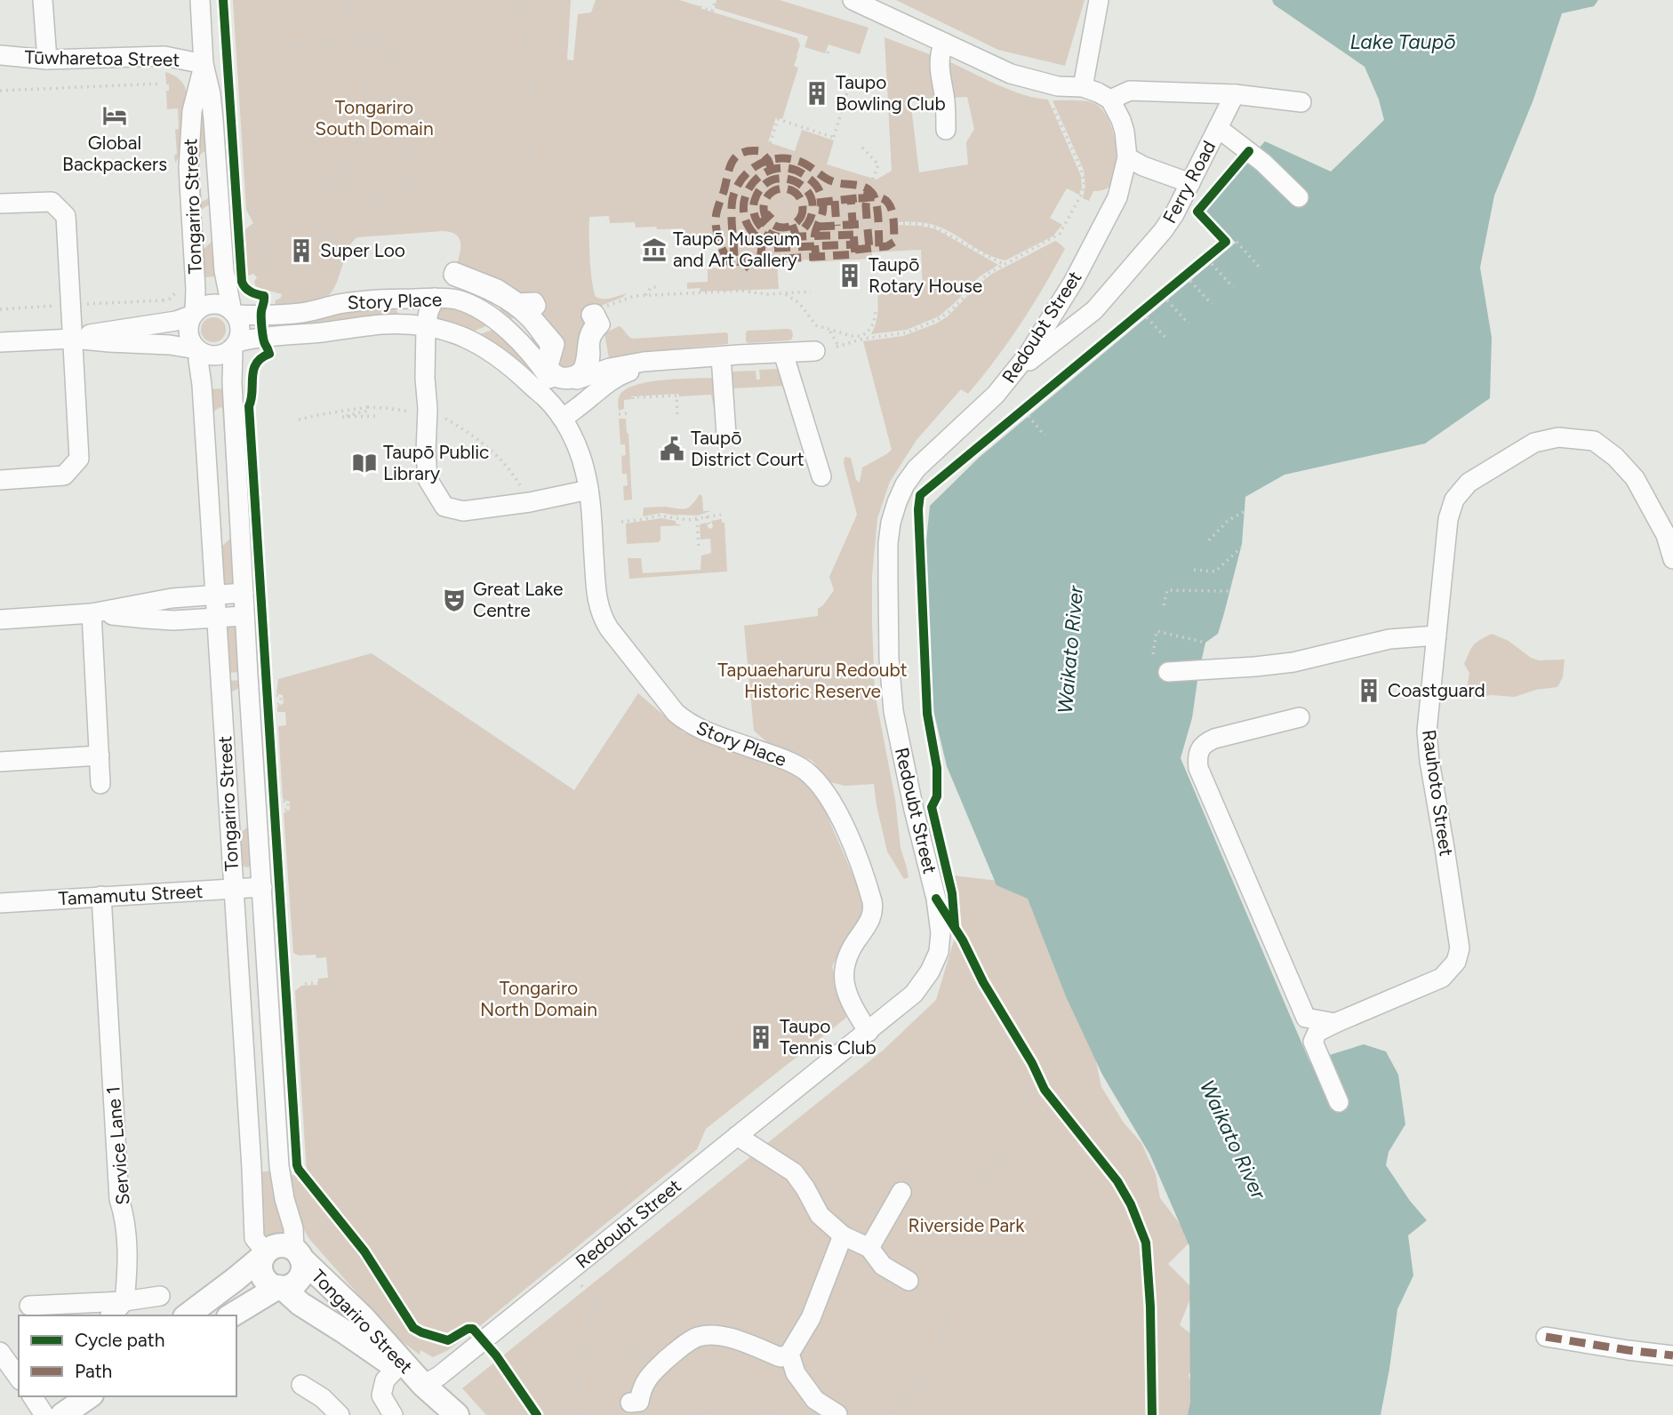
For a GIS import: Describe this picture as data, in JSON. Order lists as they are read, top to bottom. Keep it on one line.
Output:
{"streets":{"main road":["Tongariro Street"],"street":["Tūwharetoa Street","Ferry Road","Story Place","Redoubt Street","Rauhoto Street","Tamamutu Street","Service Lane 1"]},"crossings":[["Tūwharetoa Street","Tongariro Street"],["Ferry Road","Redoubt Street"],["Tongariro Street","Story Place"],["Tongariro Street","Redoubt Street"],["Tongariro Street","Tamamutu Street"],["Story Place","Redoubt Street"],["Tamamutu Street","Service Lane 1"]],"water":["Lake Taupō","Waikato River"],"parks":["Tongariro South Domain","Tapuaeharuru Redoubt Historic Reserve","Tongariro North Domain","Riverside Park"],"places":{"building":["Taupo Bowling Club","Super Loo","Taupō Rotary House","Coastguard","Taupo Tennis Club"],"hotel":["Global Backpackers"],"museum":["Taupō Museum and Art Gallery"],"public building":["Taupō District Court"],"library":["Taupō Public Library"],"theatre":["Great Lake Centre"]},"legend":["Cycle path","Path"]}
